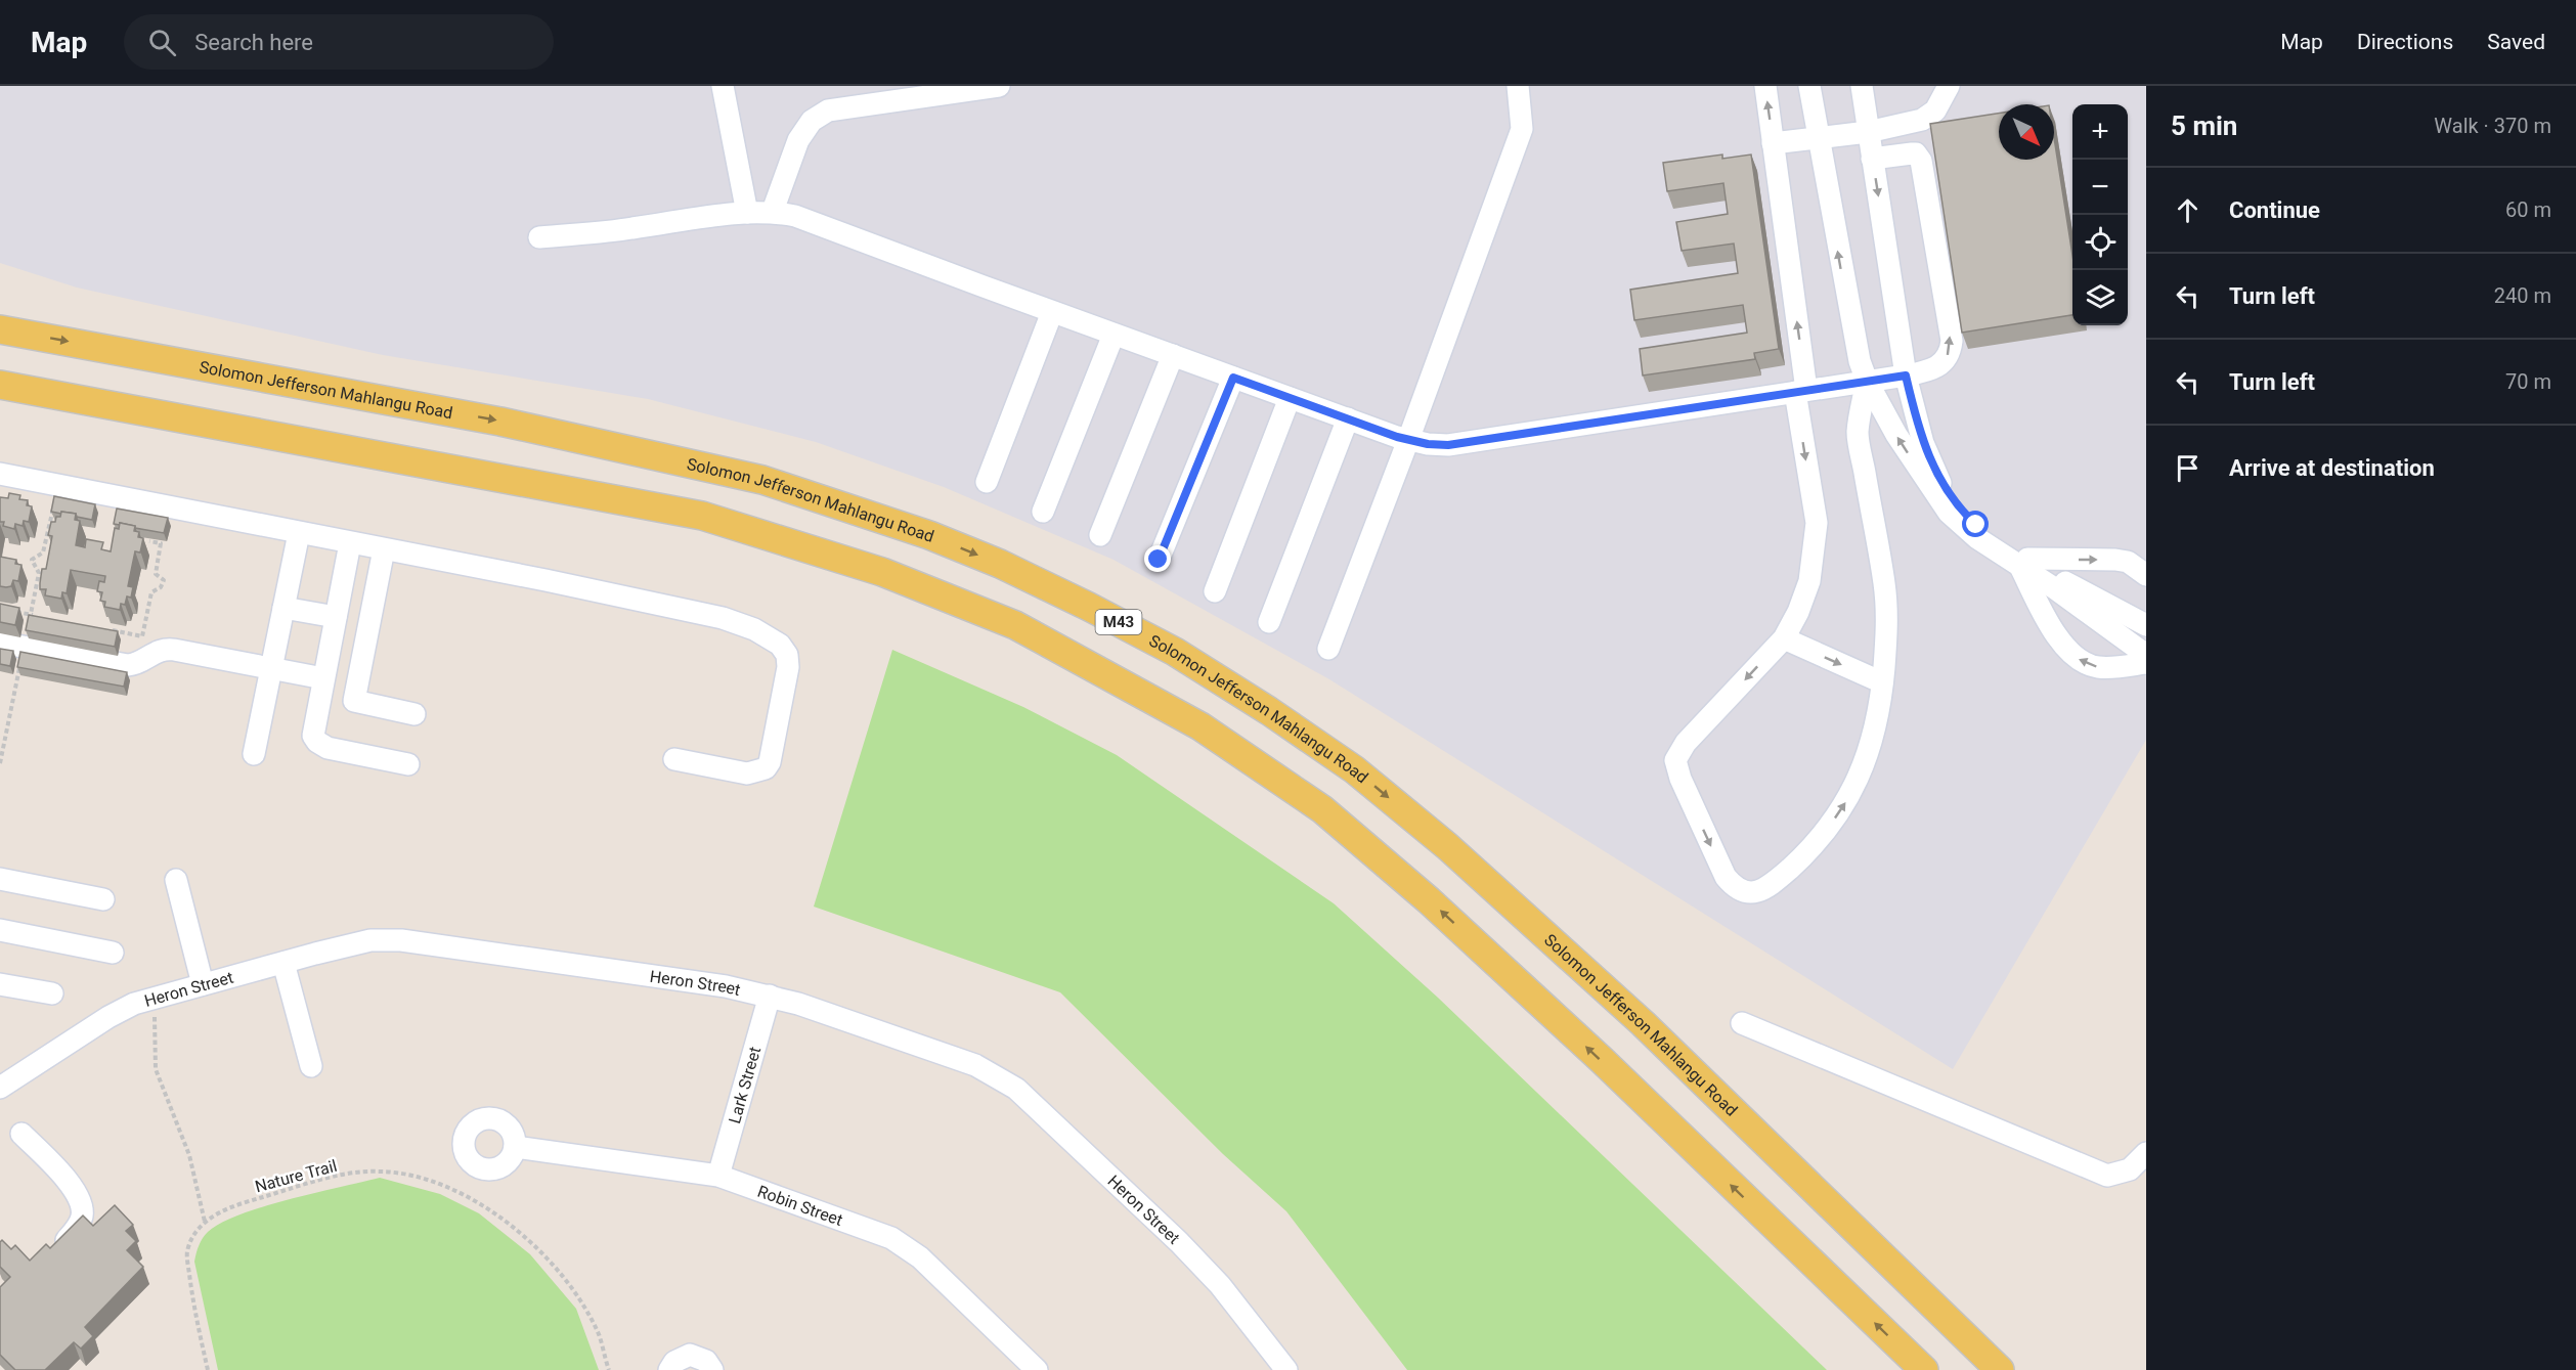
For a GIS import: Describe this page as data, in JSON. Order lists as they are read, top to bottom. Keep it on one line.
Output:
{"streets":{"main road":["Solomon Jefferson Mahlangu Road","M43"],"street":["Heron Street","Lark Street","Robin Street"],"path":["Nature Trail"]},"crossings":[["Heron Street","Lark Street"],["Lark Street","Robin Street"]],"north":"bottom right","page":{"header":"Map","search":"Search here","nav":["Map","Directions","Saved"],"heading":["5 min","Walk · 370 m"],"map_buttons":["+","−"],"list":[["Continue","60 m"],["Turn left","240 m"],["Turn left","70 m"],"Arrive at destination"]}}
